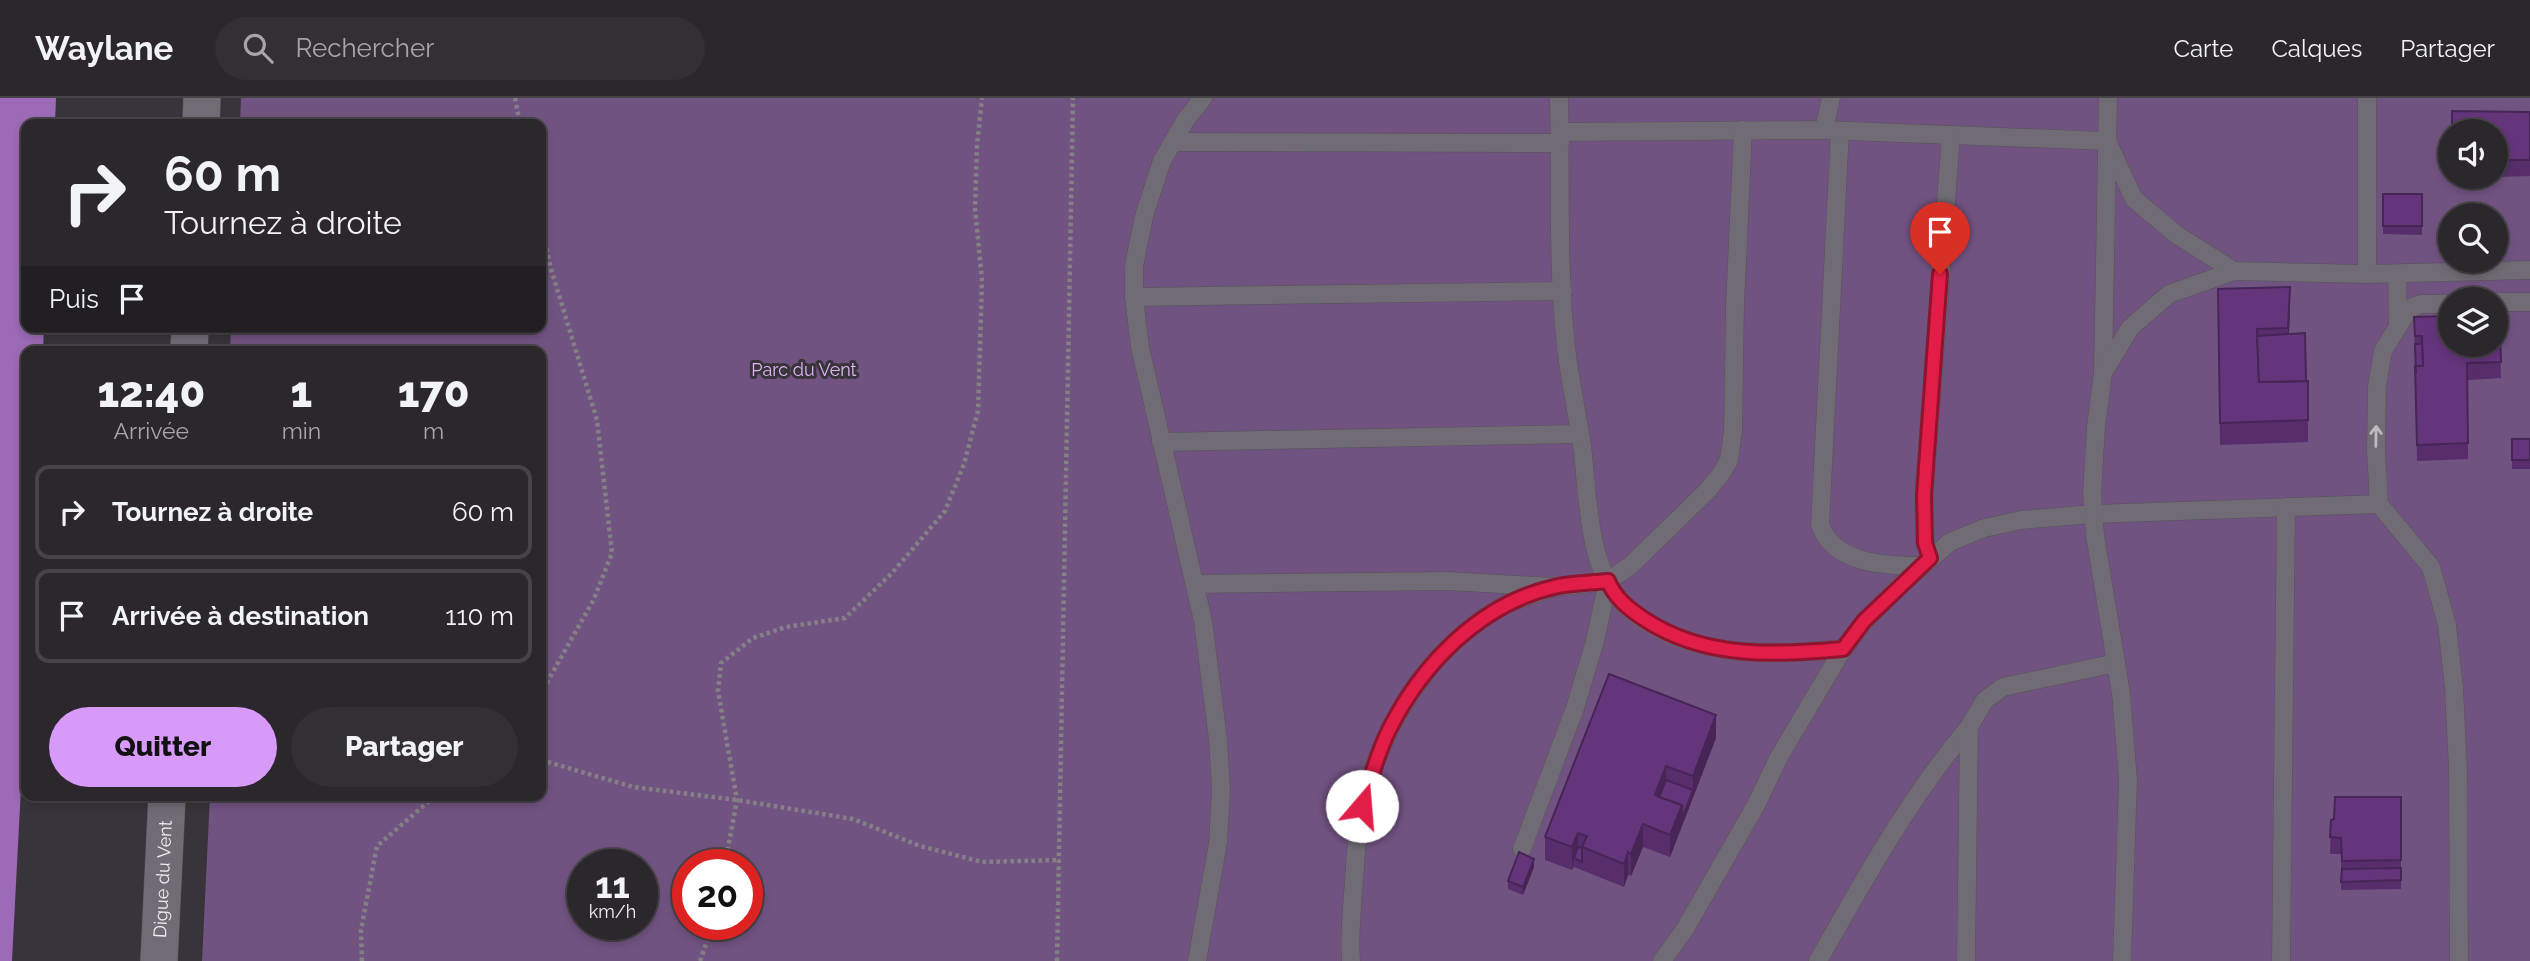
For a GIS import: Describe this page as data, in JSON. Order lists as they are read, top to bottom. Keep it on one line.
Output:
{"streets":{"street":["Digue du Vent"]},"parks":["Parc du Vent"],"page":{"header":"Waylane","search":"Rechercher","nav":["Carte","Calques","Partager"],"turn":["60 m","Tournez à droite"],"then":"Puis","eta":["12:40","Arrivée","1","min","170","m"],"list":[{"name":"Tournez à droite","value":"60 m"},{"name":"Arrivée à destination","value":"110 m"}],"buttons":["Quitter","Partager"],"speed":"11 km/h","limit":"20"}}
